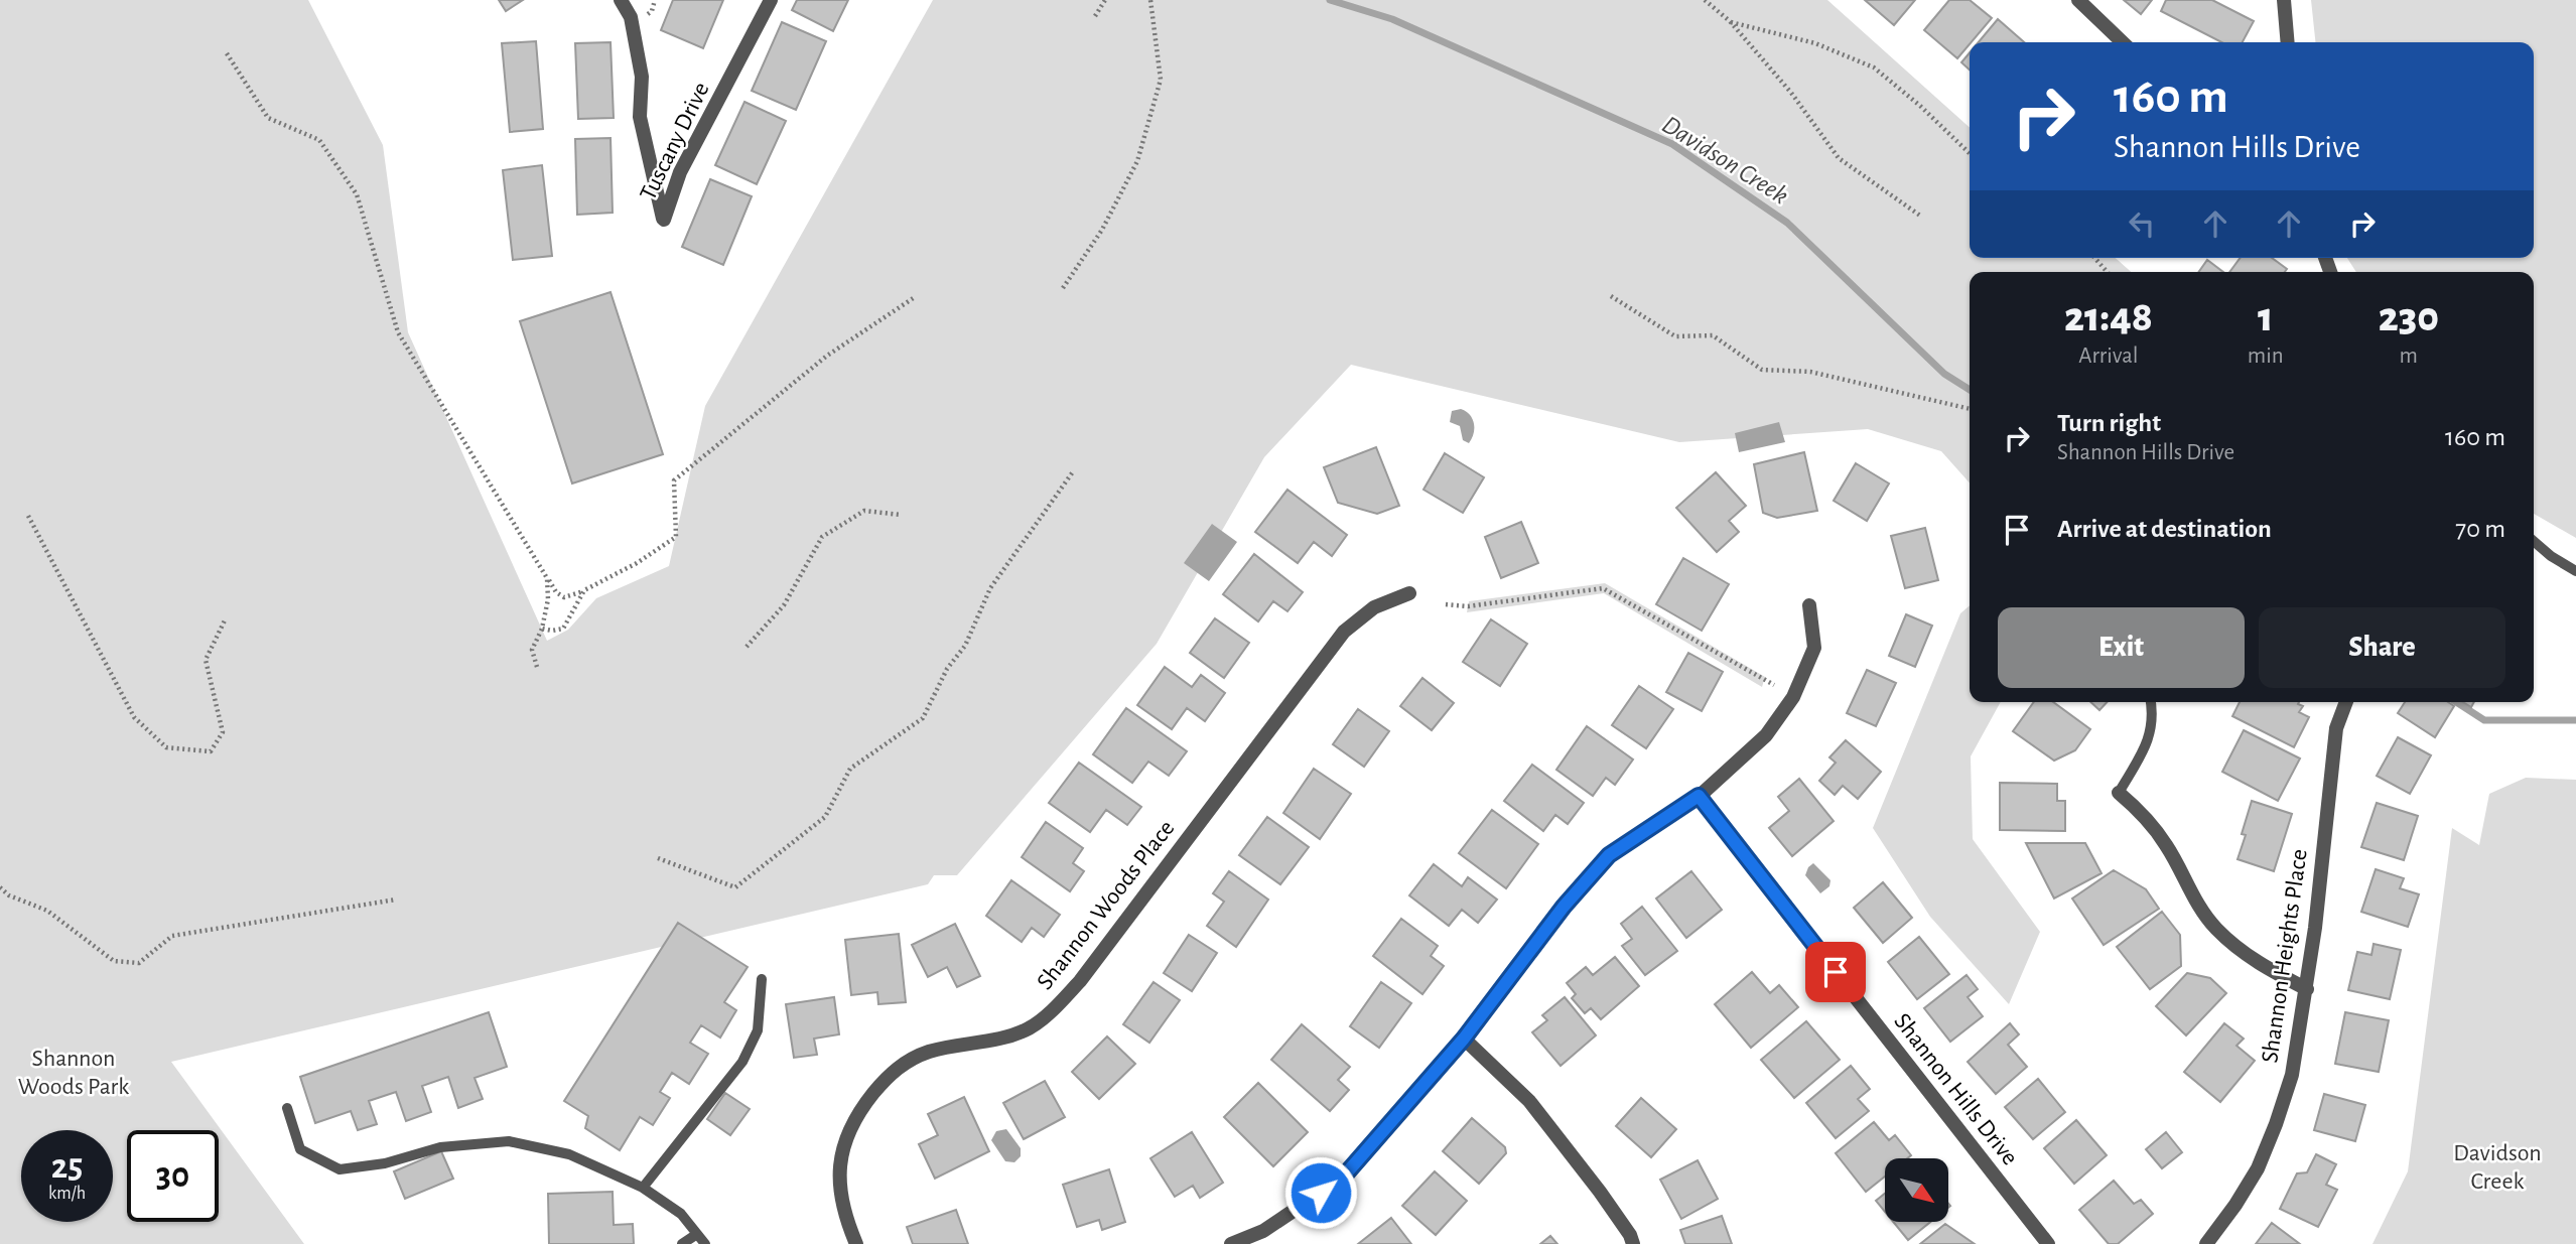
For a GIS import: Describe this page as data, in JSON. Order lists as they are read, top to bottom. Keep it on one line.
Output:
{"streets":{"street":["Tuscany Drive","Shannon Woods Place","Shannon Heights Place","Shannon Hills Drive"]},"water":["Davidson Creek"],"parks":["Shannon Woods Park","Davidson Creek"],"north":"bottom right","page":{"turn":["160 m","Shannon Hills Drive"],"eta":["21:48","Arrival","1","min","230","m"],"list":[{"name":"Turn right","note":"Shannon Hills Drive","value":"160 m"},{"name":"Arrive at destination","value":"70 m"}],"buttons":["Exit","Share"],"speed":"25 km/h","limit":"30"}}
